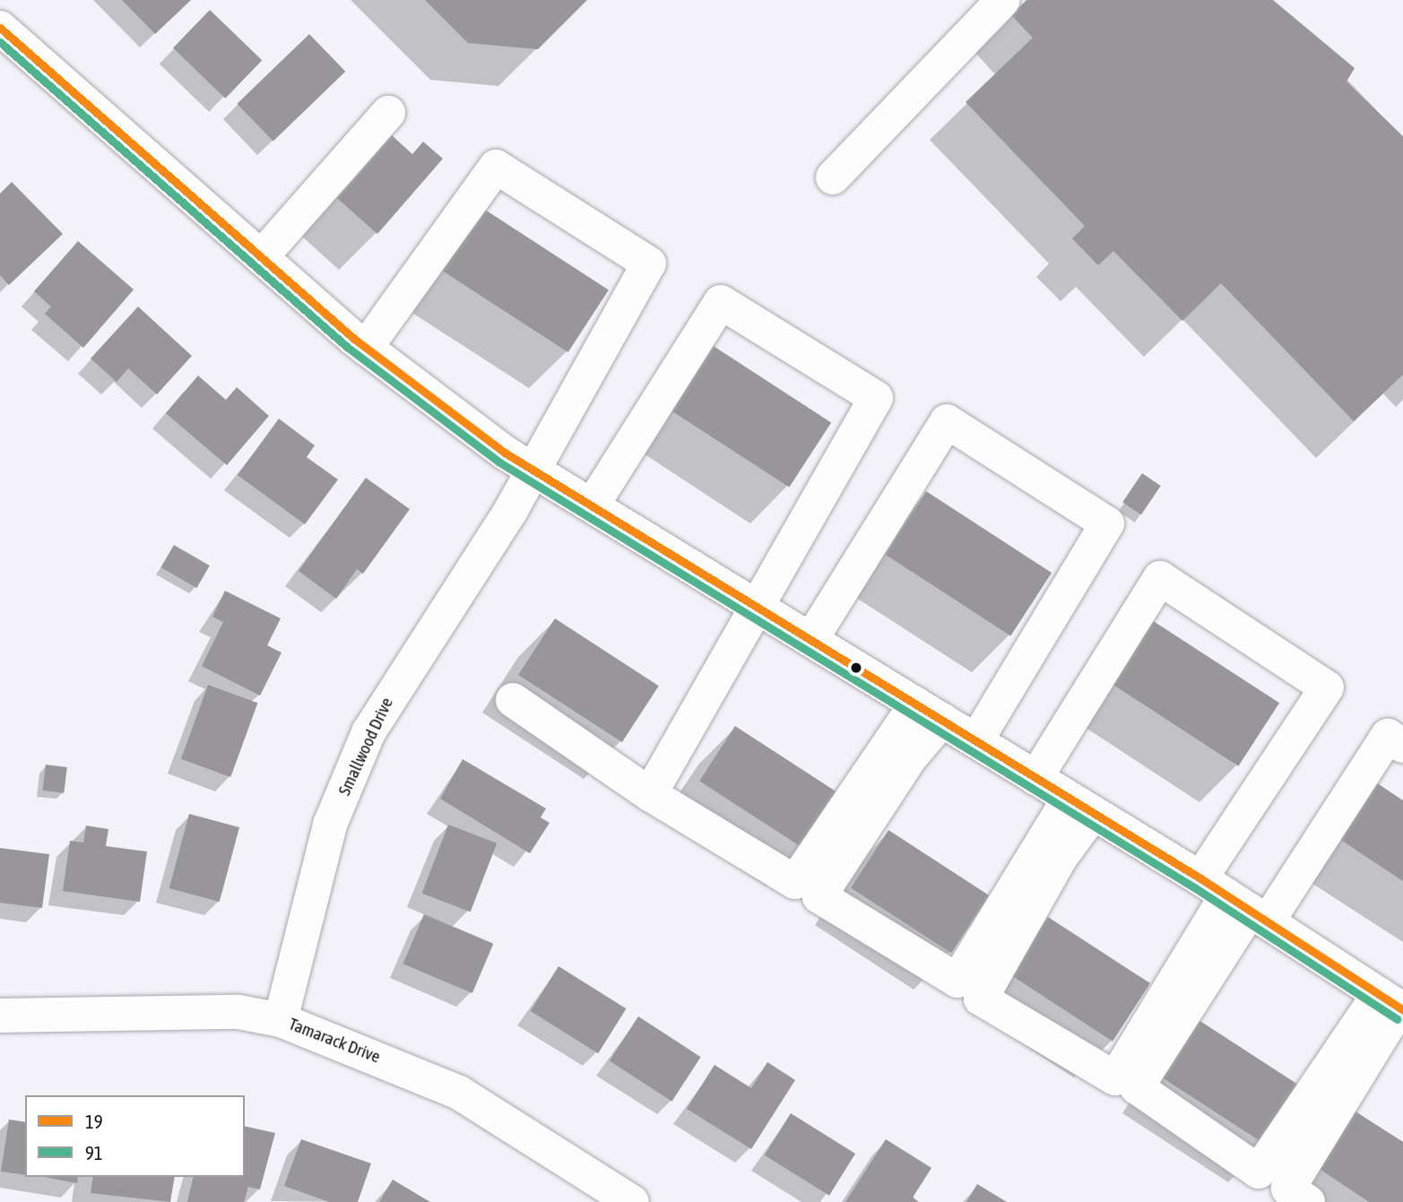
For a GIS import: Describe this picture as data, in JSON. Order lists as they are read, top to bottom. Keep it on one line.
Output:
{"streets":{"street":["Smallwood Drive","Tamarack Drive"]},"crossings":[["Smallwood Drive","Tamarack Drive"]],"lines":["transit line 19","transit line 91"],"legend":["19","91"]}
